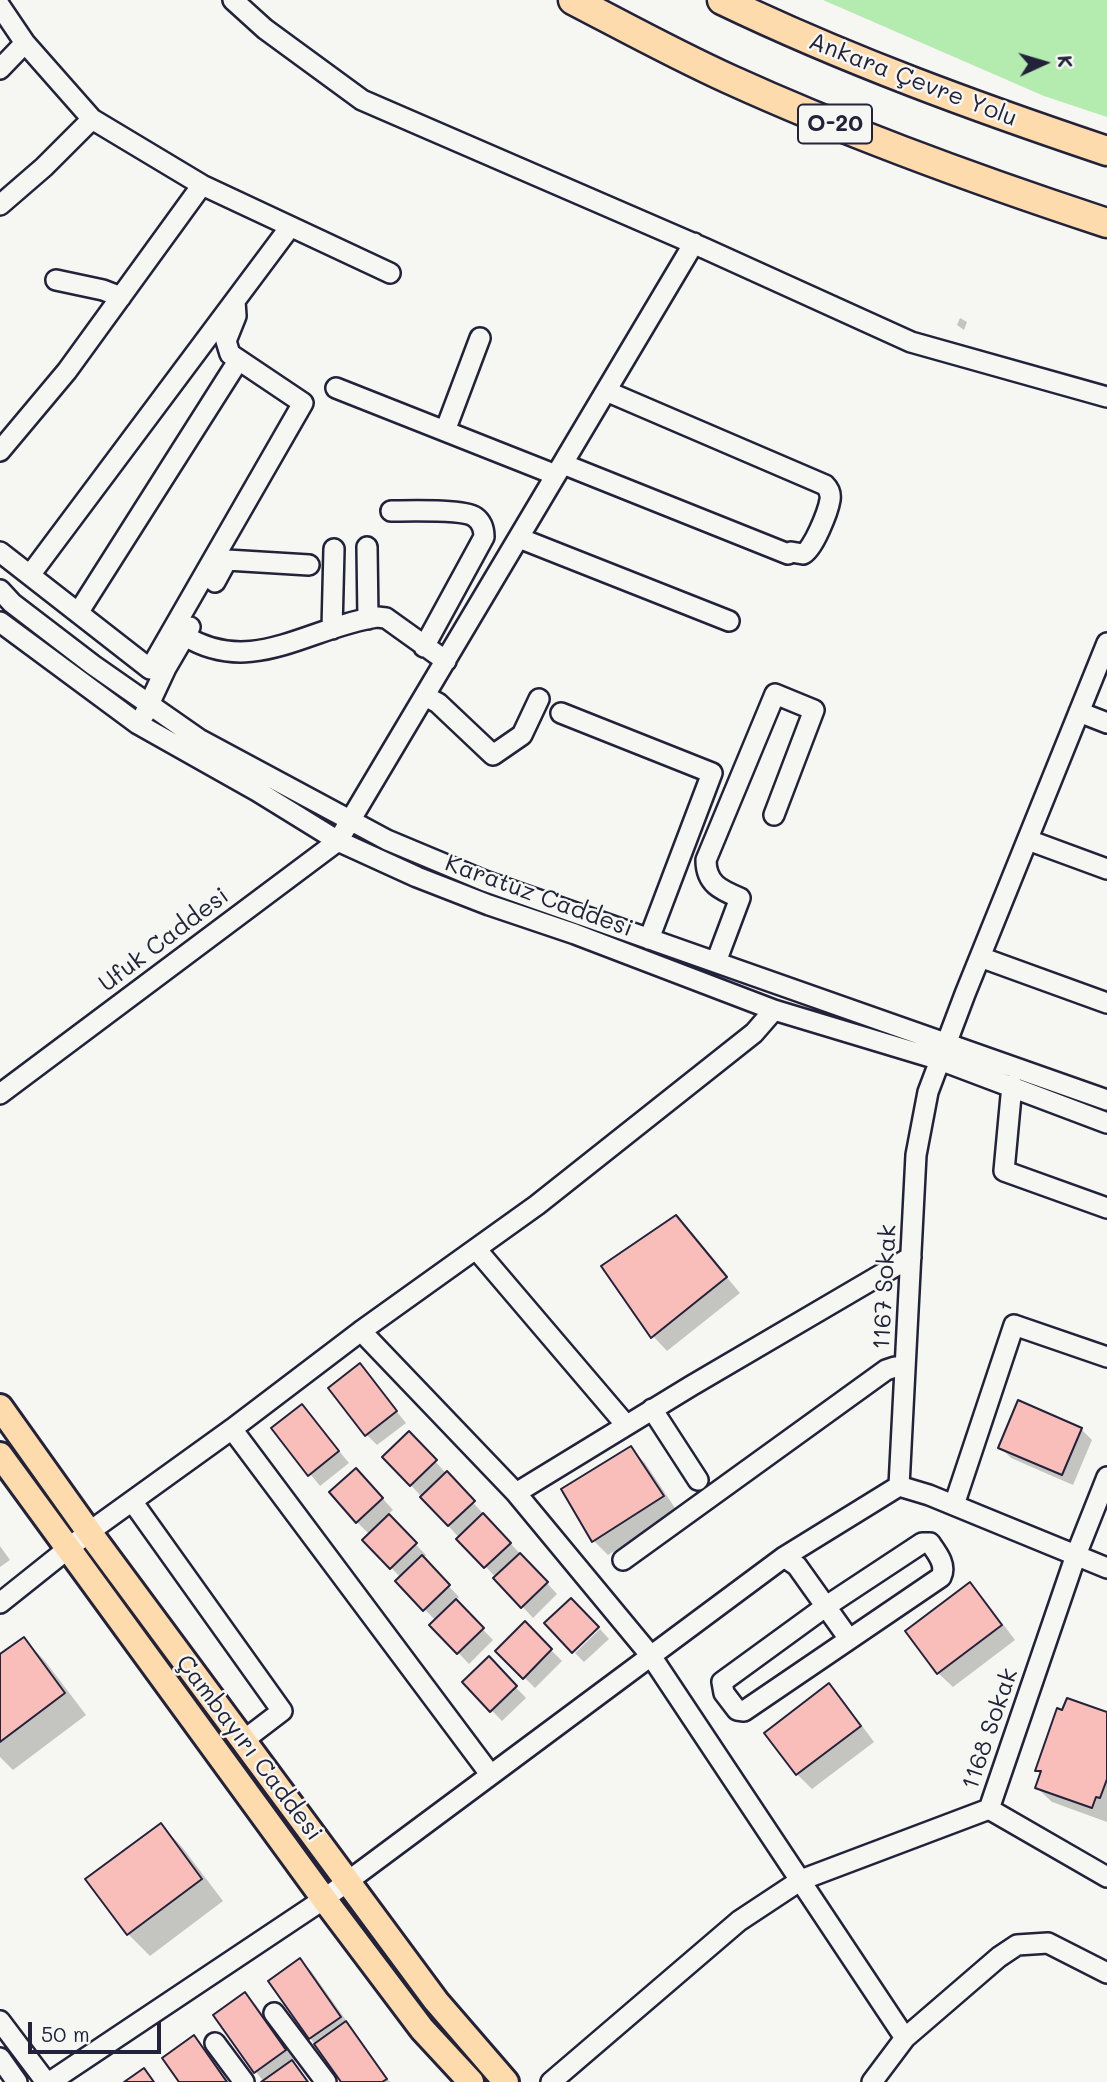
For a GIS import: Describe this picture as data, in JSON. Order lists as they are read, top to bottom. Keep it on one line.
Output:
{"streets":{"highway":["Ankara Çevre Yolu","O-20"],"main road":["Çambayırı Caddesi"],"street":["Karatuz Caddesi","Ufuk Caddesi","1167 Sokak","1168 Sokak"]},"crossings":[["Karatuz Caddesi","Ufuk Caddesi"],["Karatuz Caddesi","1167 Sokak"]],"scale_bar":"50 m","north":"right"}
